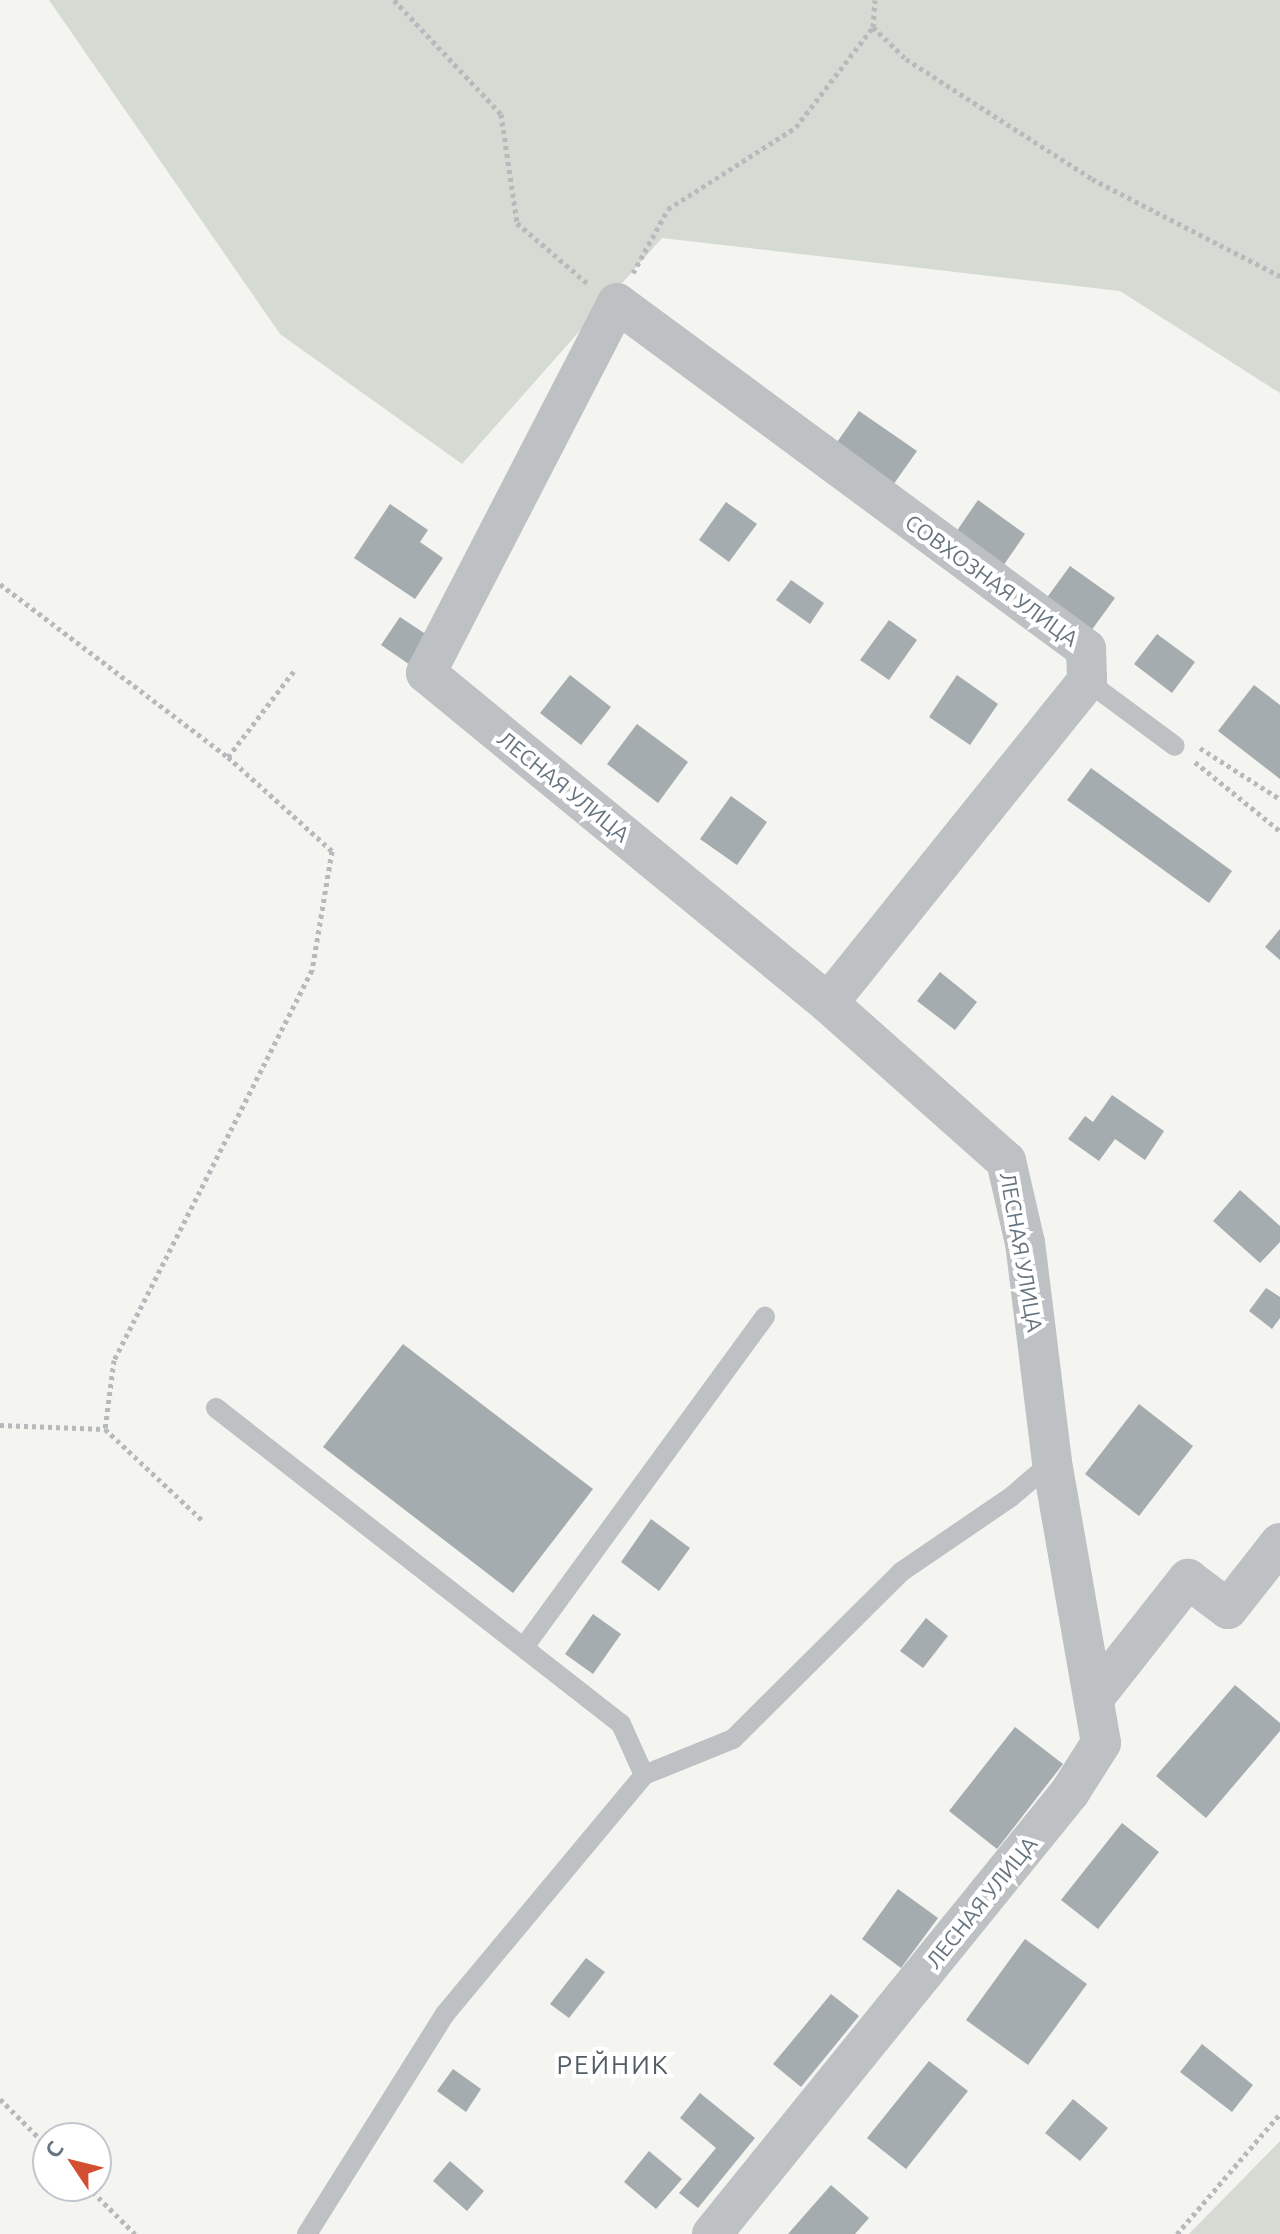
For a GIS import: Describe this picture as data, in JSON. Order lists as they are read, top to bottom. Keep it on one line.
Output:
{"streets":{"street":["СОВХОЗНАЯ УЛИЦА","ЛЕСНАЯ УЛИЦА"]},"crossings":[["СОВХОЗНАЯ УЛИЦА","ЛЕСНАЯ УЛИЦА"]],"districts":["РЕЙНИК"],"north":"top left"}
